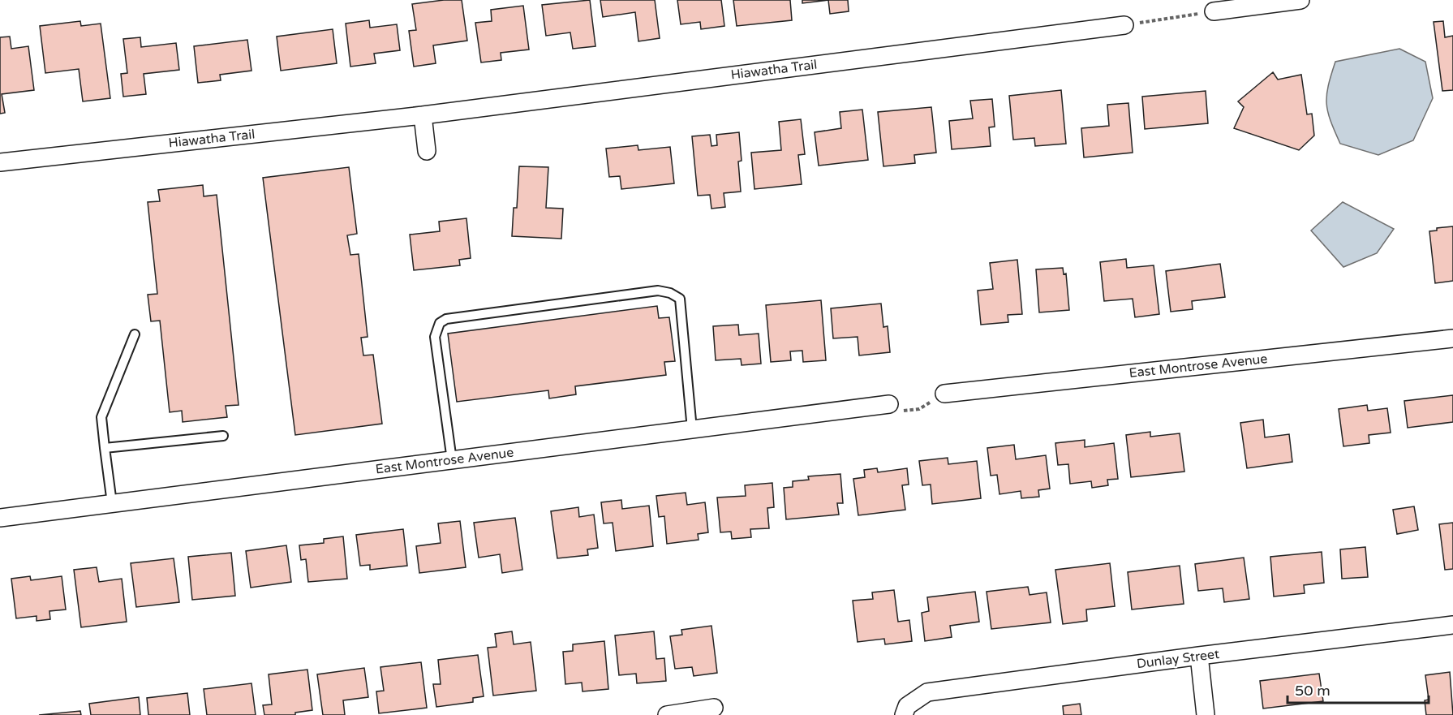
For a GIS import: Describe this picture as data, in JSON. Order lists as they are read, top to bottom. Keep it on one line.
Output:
{"streets":{"street":["Hiawatha Trail","East Montrose Avenue","Dunlay Street"]},"scale_bar":"50 m"}
